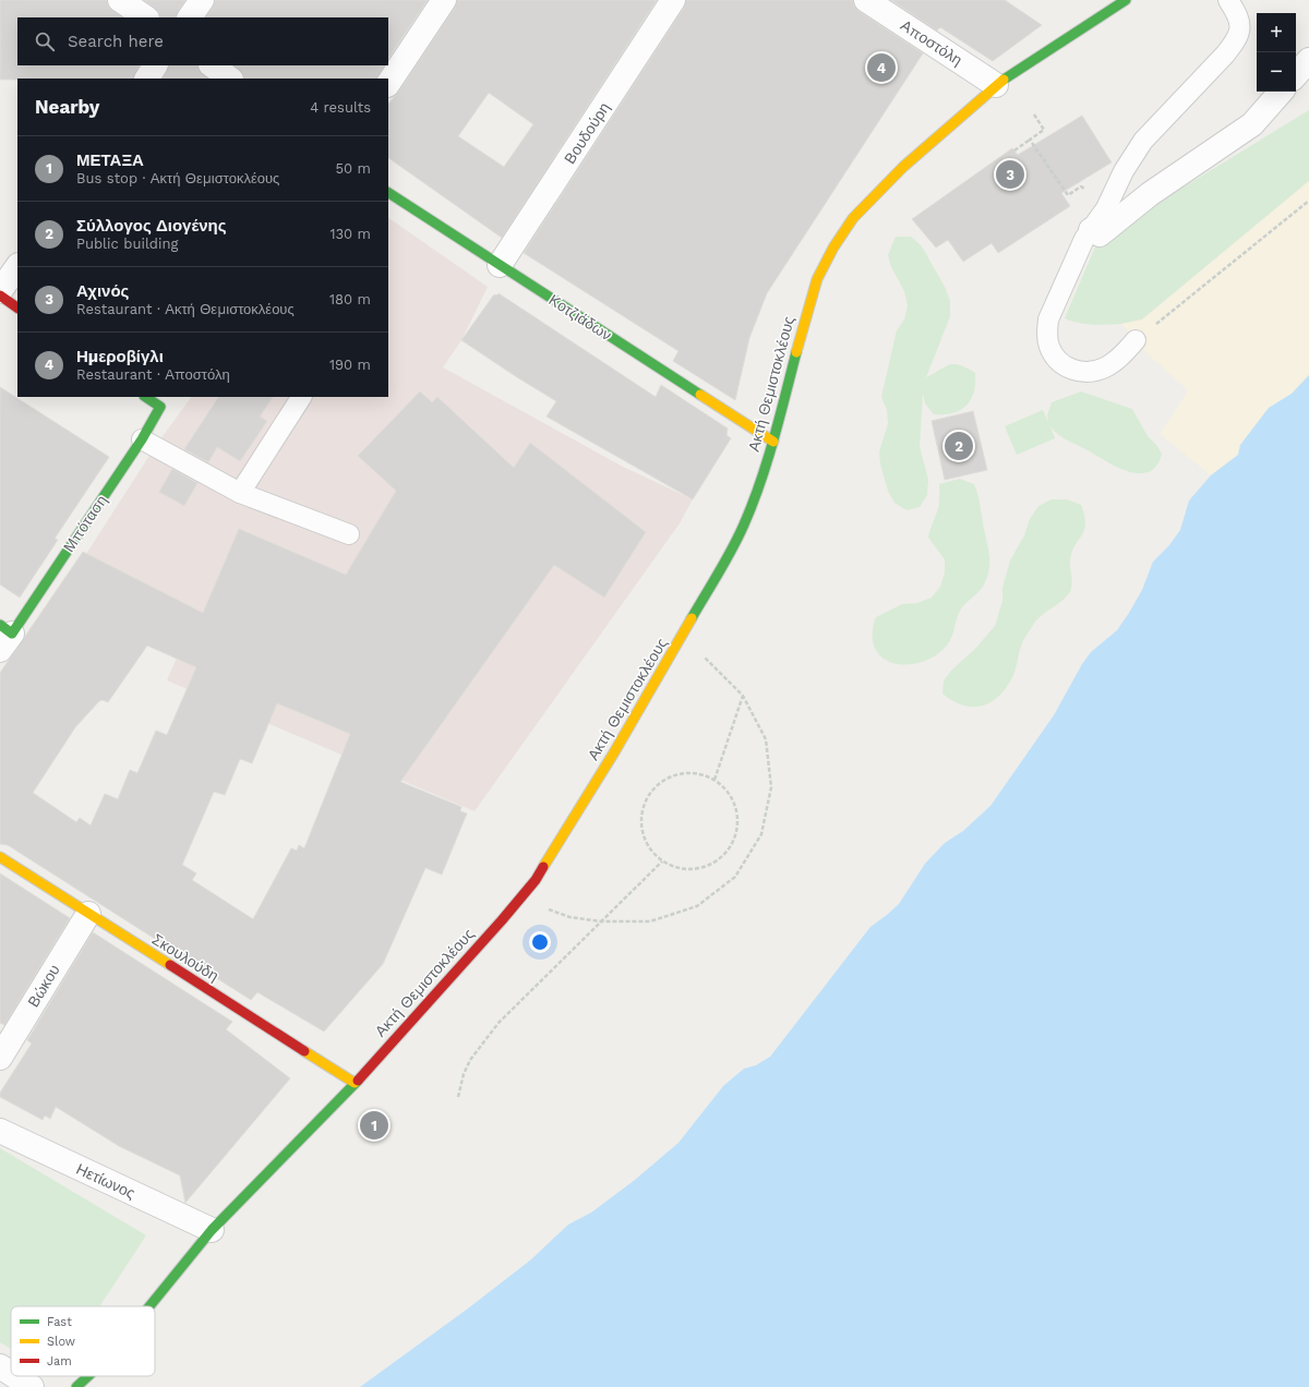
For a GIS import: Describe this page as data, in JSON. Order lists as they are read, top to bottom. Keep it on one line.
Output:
{"streets":{"main road":["Κοτζιάδων","Ακτή Θεμιστοκλέους","Μπόταση","Σκουλούδη"],"street":["Αποστόλη","Βουδούρη","Βώκου","Ηετίωνος"]},"crossings":[["Αποστόλη","Ακτή Θεμιστοκλέους"],["Βουδούρη","Κοτζιάδων"],["Κοτζιάδων","Ακτή Θεμιστοκλέους"],["Ακτή Θεμιστοκλέους","Σκουλούδη"],["Ακτή Θεμιστοκλέους","Ηετίωνος"],["Σκουλούδη","Βώκου"]],"legend":["Fast","Slow","Jam"],"page":{"map_buttons":["+","−"],"search":"Search here","pins":["4","3","2","1"],"heading":["Nearby","4 results"],"list":[{"mark":"1","name":"ΜΕΤΑΞΑ","note":"Bus stop · Ακτή Θεμιστοκλέους","value":"50 m"},{"mark":"2","name":"Σύλλογος Διογένης","note":"Public building","value":"130 m"},{"mark":"3","name":"Αχινός","note":"Restaurant · Ακτή Θεμιστοκλέους","value":"180 m"},{"mark":"4","name":"Ημεροβίγλι","note":"Restaurant · Αποστόλη","value":"190 m"}]}}
